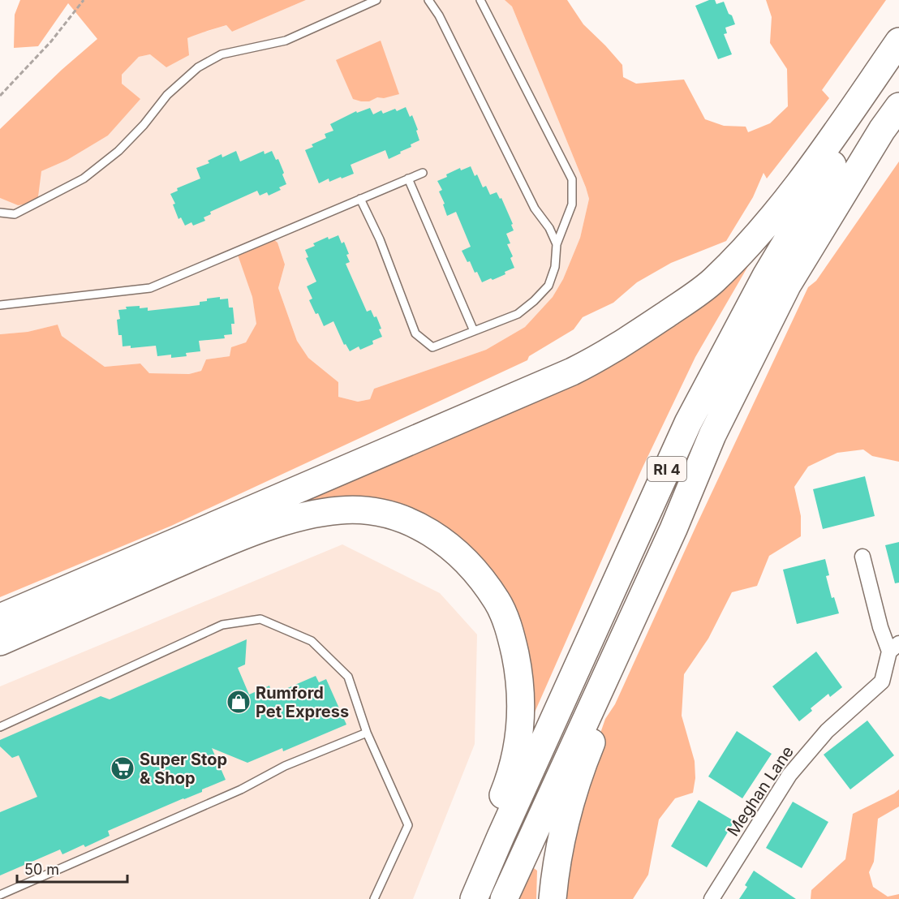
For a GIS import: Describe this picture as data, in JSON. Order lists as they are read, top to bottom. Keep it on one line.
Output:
{"streets":{"highway":["RI 4"],"street":["Meghan Lane"]},"places":{"shop":["Rumford Pet Express"],"supermarket":["Super Stop & Shop"]},"scale_bar":"50 m"}
